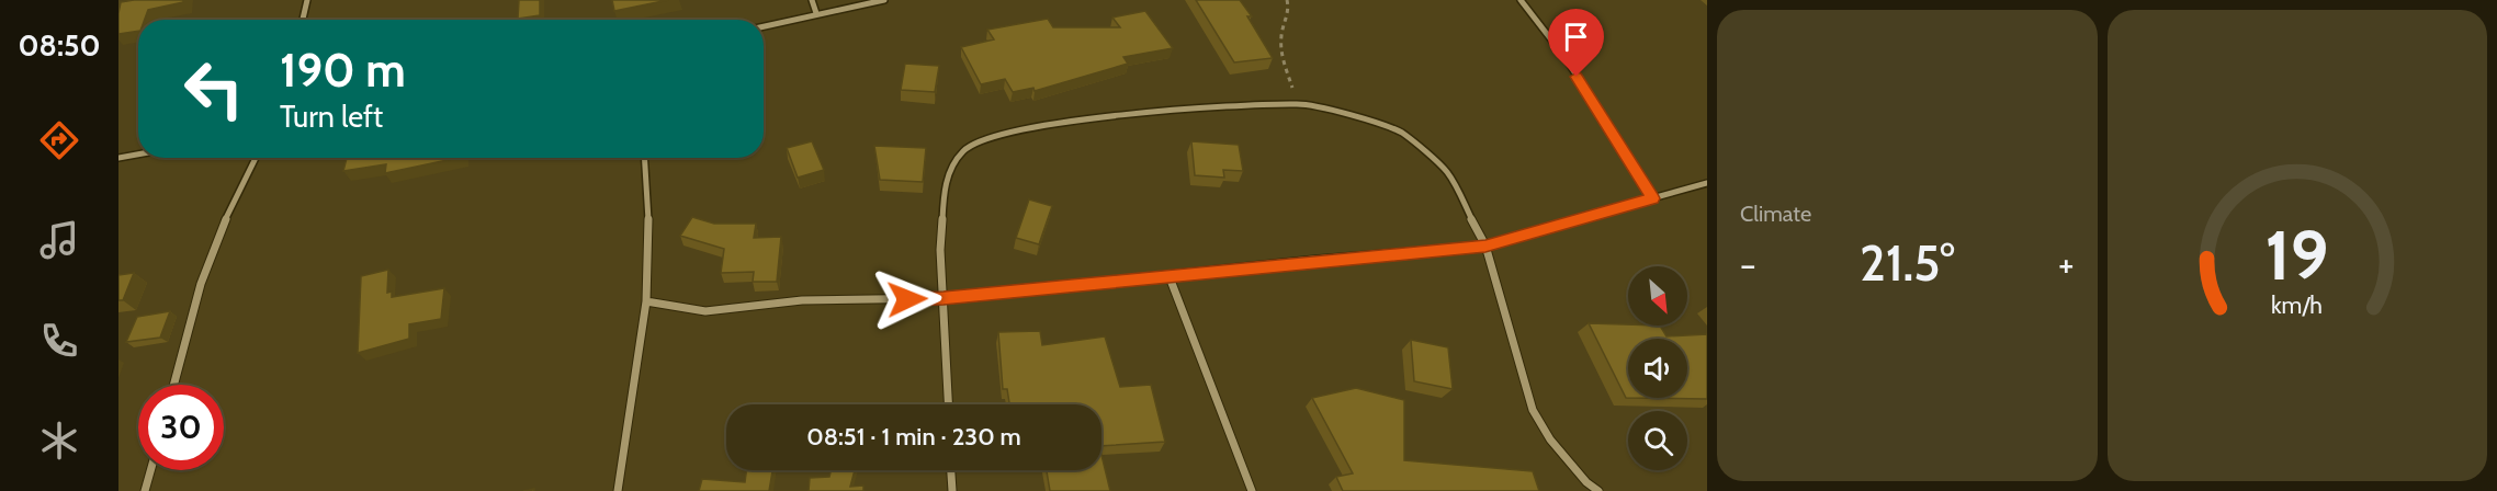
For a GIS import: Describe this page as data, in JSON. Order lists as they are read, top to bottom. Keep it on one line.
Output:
{"north":"bottom right","page":{"tabs":"08:50","tile":"Climate","turn":["190 m","Turn left"],"heat":["−","21.5°","+"],"limit":"30","trip":"08:51 · 1 min · 230 m","gauge":["19","km/h"]}}
